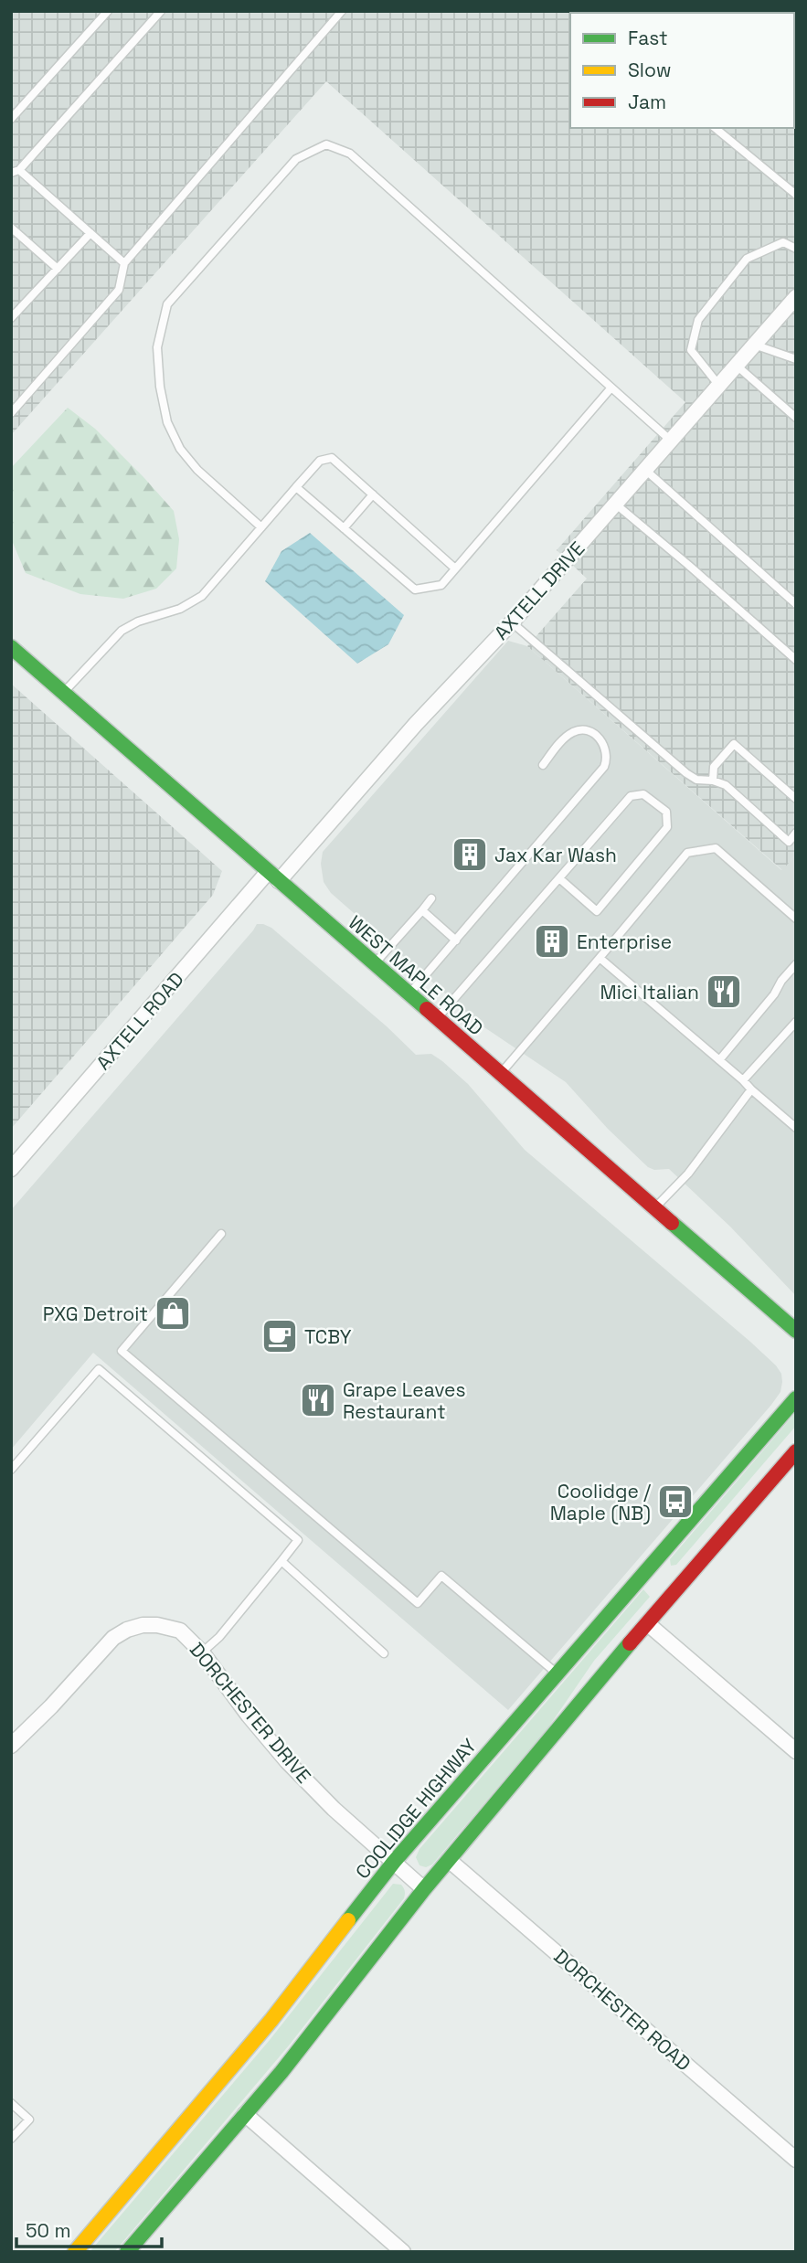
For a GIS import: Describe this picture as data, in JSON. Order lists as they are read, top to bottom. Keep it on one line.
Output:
{"streets":{"main road":["WEST MAPLE ROAD","COOLIDGE HIGHWAY"],"street":["AXTELL DRIVE","AXTELL ROAD","DORCHESTER DRIVE","DORCHESTER ROAD"]},"crossings":[["AXTELL DRIVE","WEST MAPLE ROAD"],["AXTELL DRIVE","AXTELL ROAD"],["WEST MAPLE ROAD","AXTELL ROAD"],["DORCHESTER DRIVE","COOLIDGE HIGHWAY"]],"places":{"building":["Jax Kar Wash","Enterprise"],"restaurant":["Mici Italian","Grape Leaves Restaurant"],"shop":["PXG Detroit"],"cafe":["TCBY"],"bus stop":["Coolidge / Maple (NB)"]},"legend":["Fast","Slow","Jam"],"scale_bar":"50 m"}
